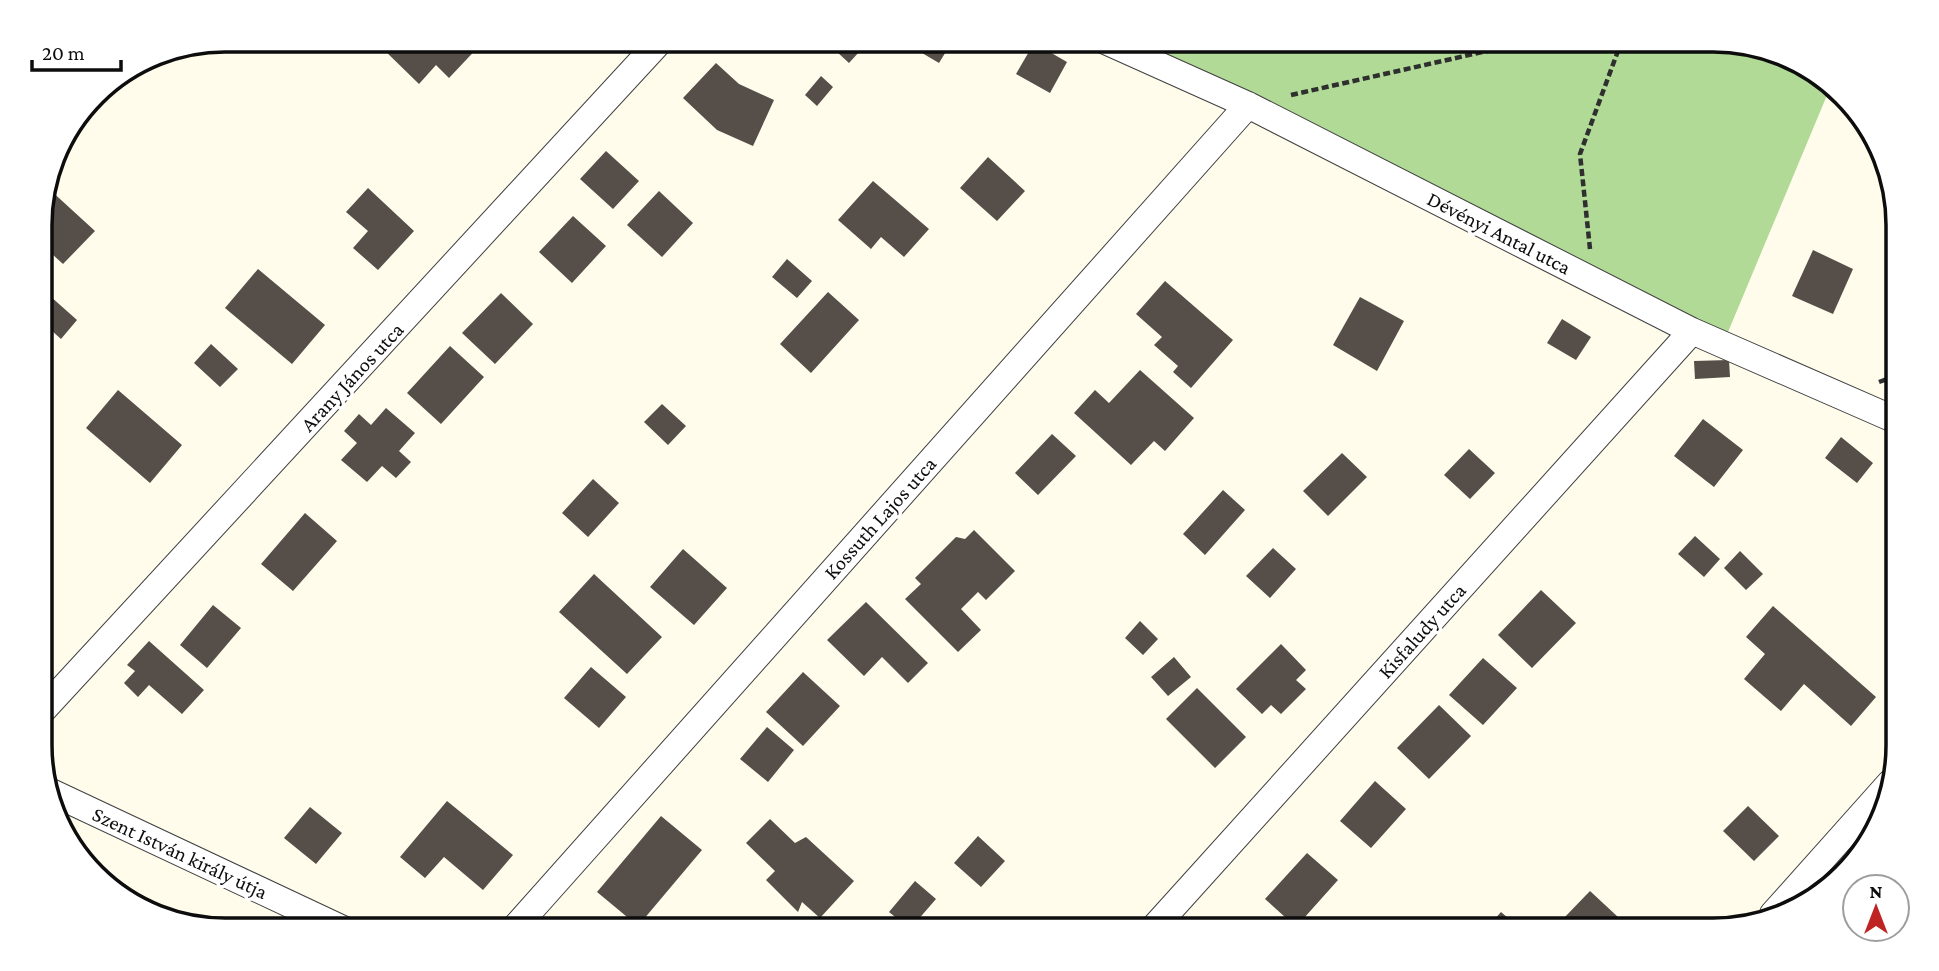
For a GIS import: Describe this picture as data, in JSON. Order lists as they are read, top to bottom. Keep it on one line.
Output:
{"streets":{"street":["Dévényi Antal utca","Arany János utca","Kossuth Lajos utca","Kisfaludy utca","Szent István király útja"]},"crossings":[["Dévényi Antal utca","Kossuth Lajos utca"],["Dévényi Antal utca","Kisfaludy utca"]],"scale_bar":"20 m","north":"top"}
